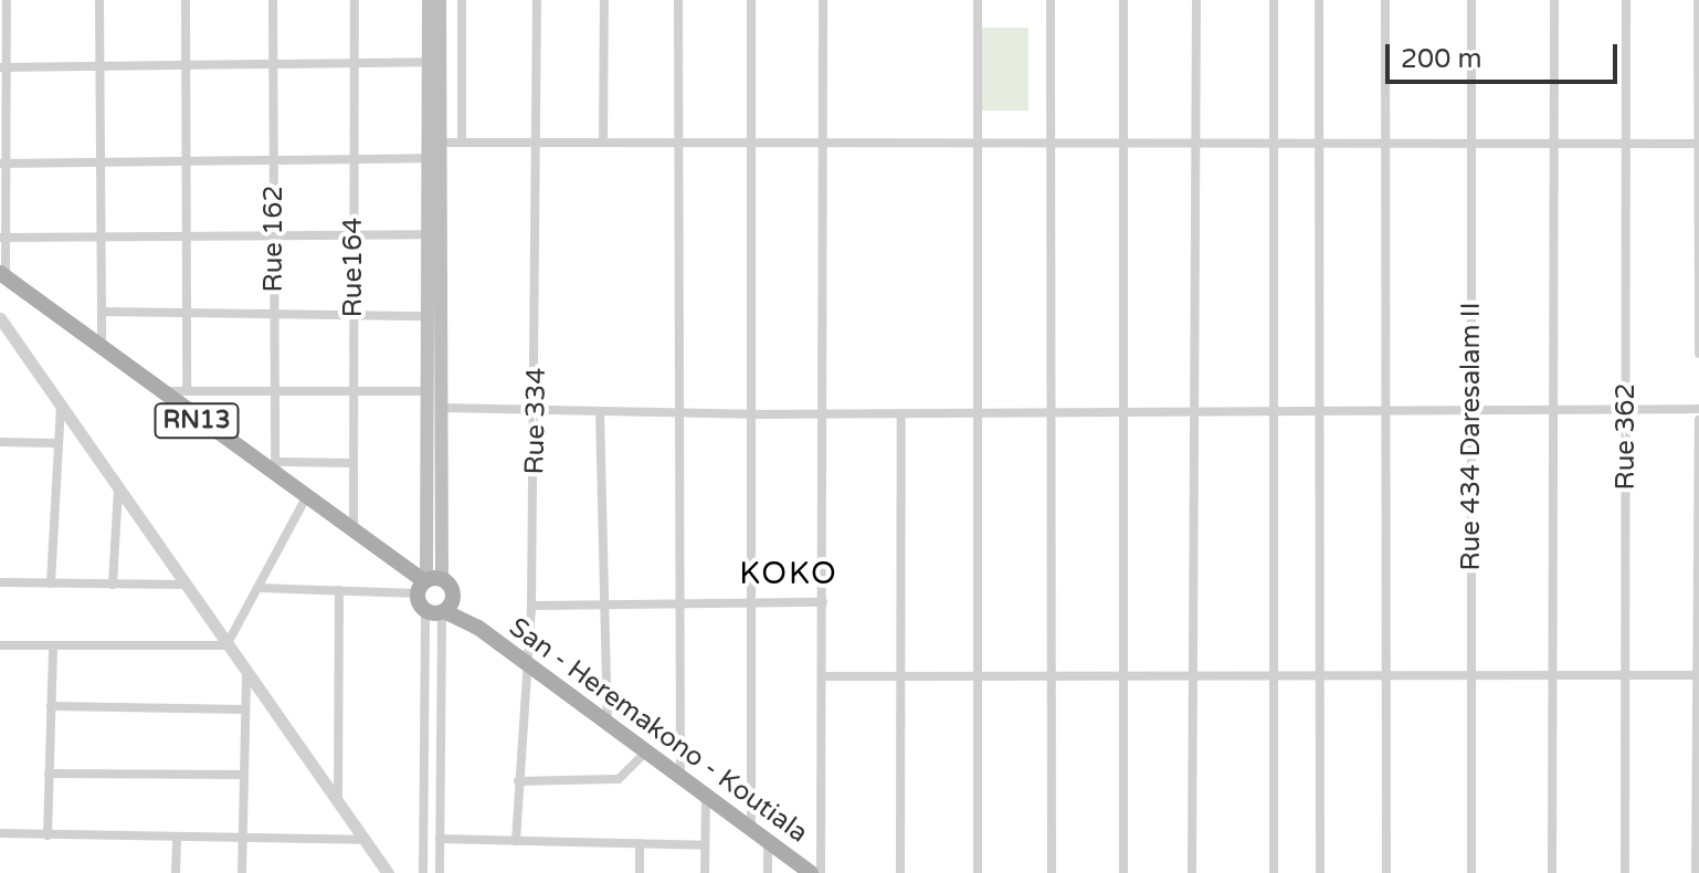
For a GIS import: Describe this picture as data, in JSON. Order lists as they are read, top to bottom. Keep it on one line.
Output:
{"streets":{"main road":["RN13","San - Heremakono - Koutiala"],"street":["Rue 162","Rue164","Rue 334","Rue 434 Daresalam II","Rue 362"]},"crossings":[["Rue 162","RN13"],["Rue164","RN13"],["Rue 334","San - Heremakono - Koutiala"]],"districts":["KOKO"],"scale_bar":"200 m"}
